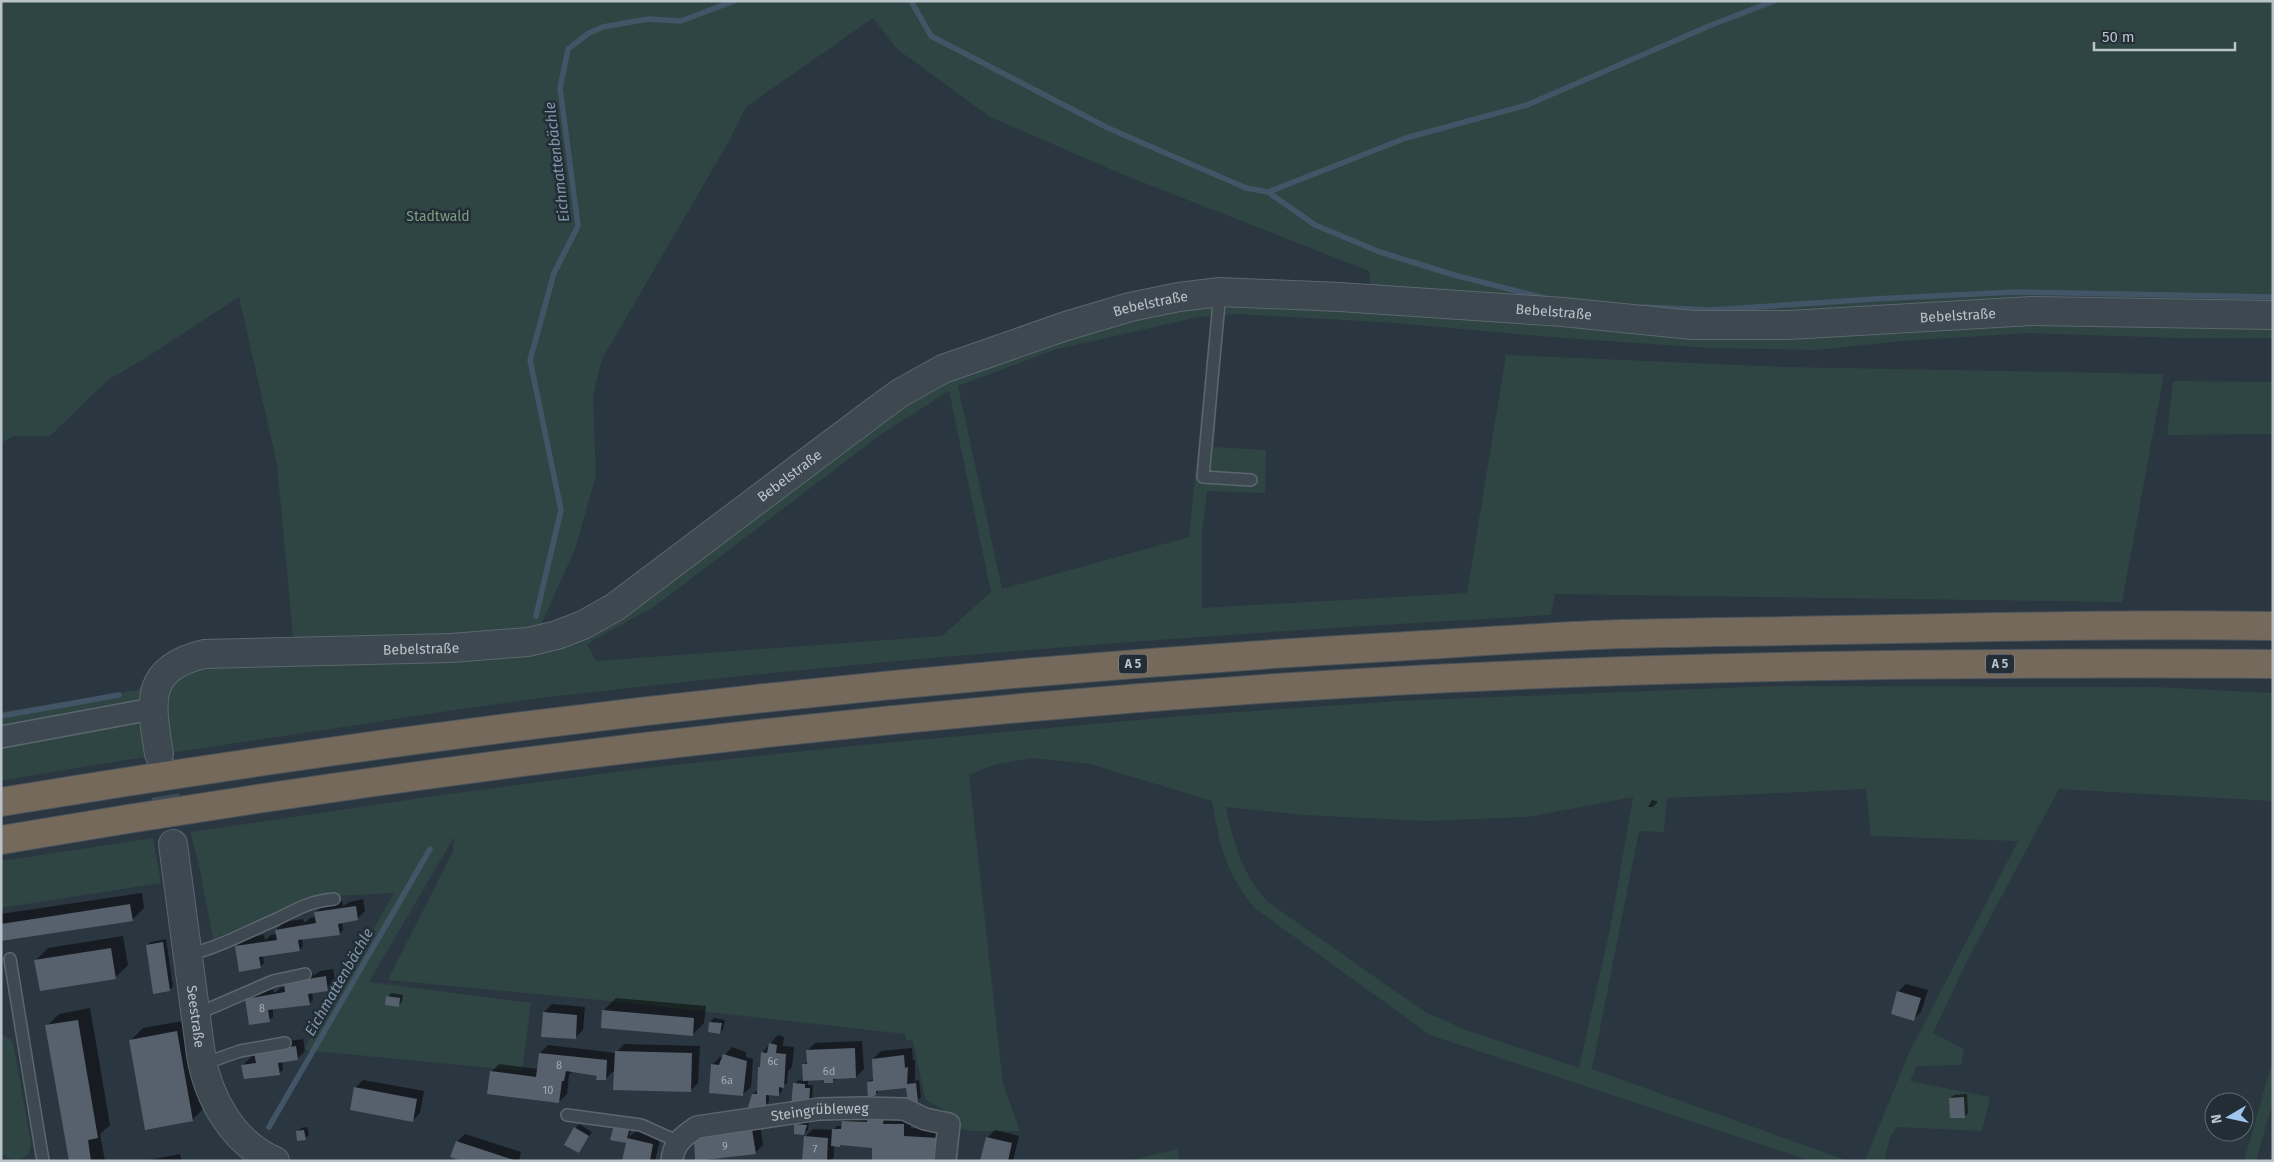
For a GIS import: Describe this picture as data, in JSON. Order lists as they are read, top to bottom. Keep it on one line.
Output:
{"streets":{"highway":["A 5"],"street":["Bebelstraße","Seestraße","Steingrübleweg"]},"water":["Eichmattenbächle"],"parks":["Stadtwald"],"house_numbers":["8","6c","8","6d","6a","10","9","7"],"scale_bar":"50 m","north":"left"}
